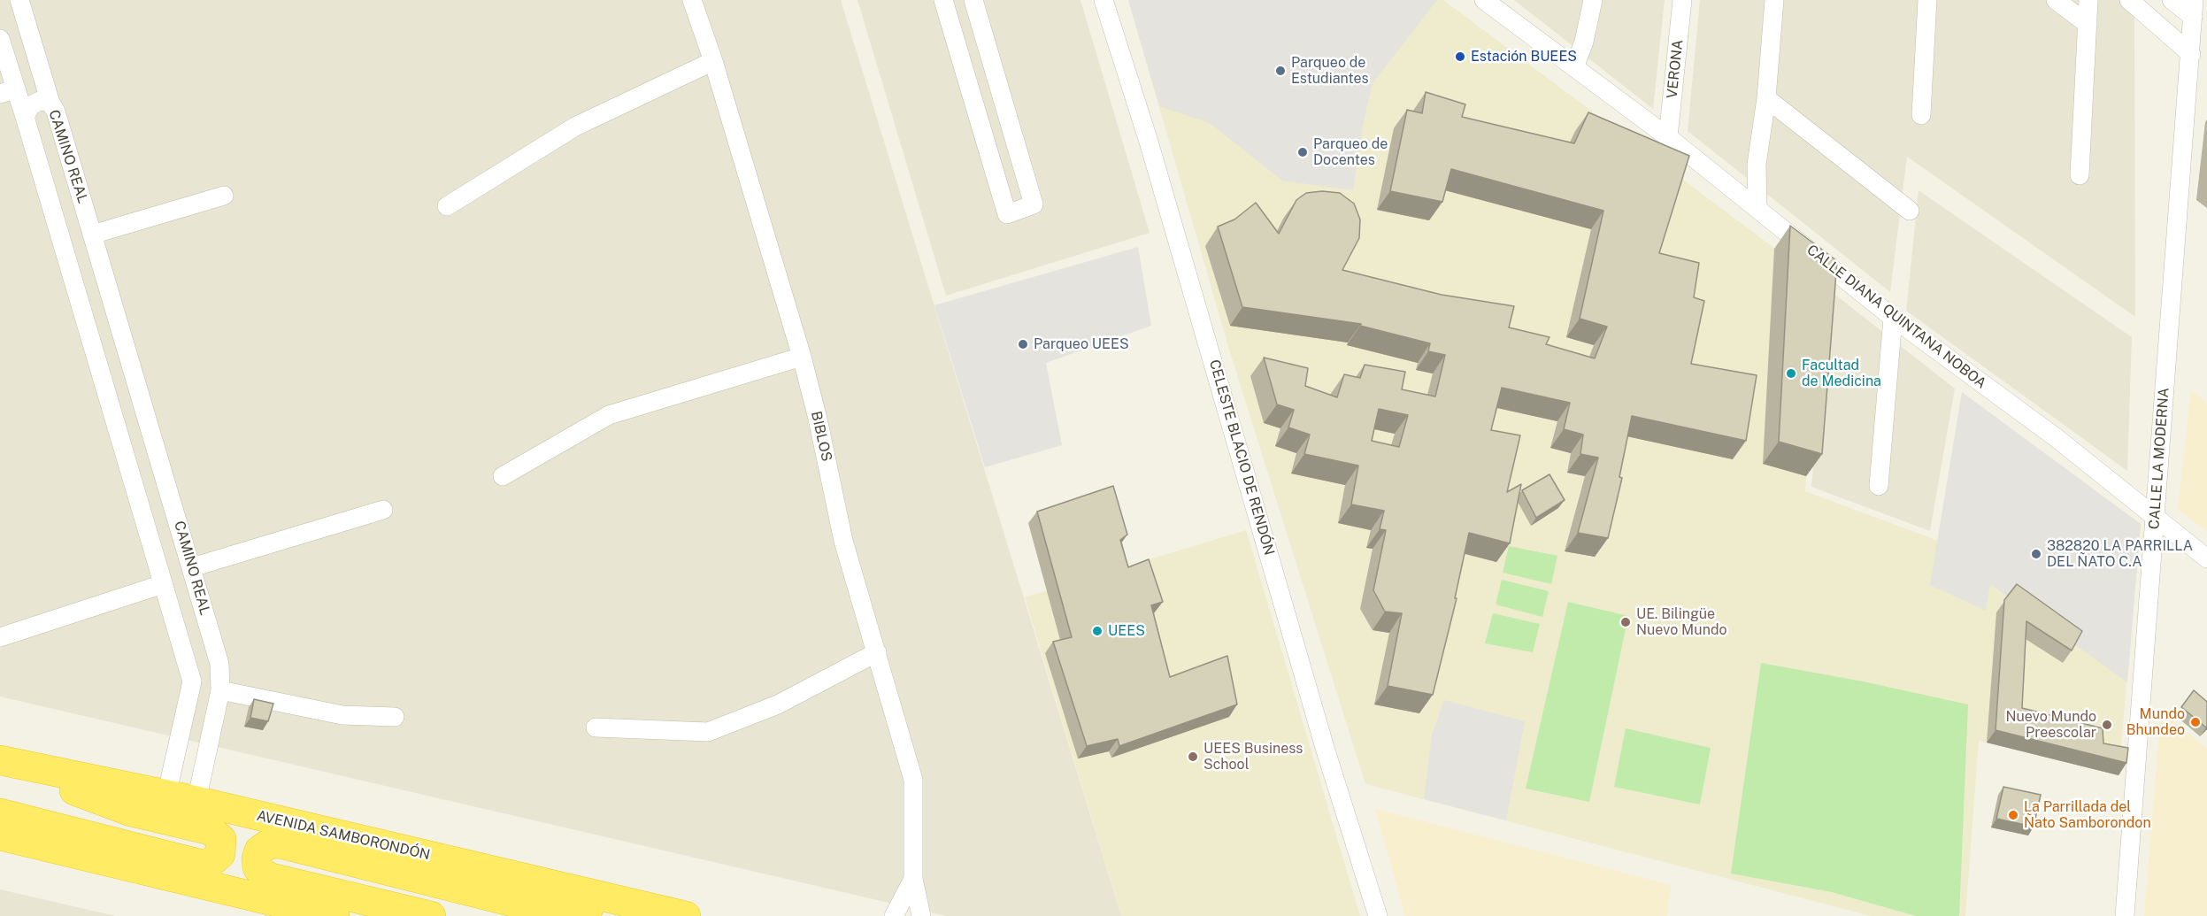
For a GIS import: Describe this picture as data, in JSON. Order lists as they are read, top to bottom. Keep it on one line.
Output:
{"streets":{"highway":["AVENIDA SAMBORONDÓN"],"street":["VERONA","CAMINO REAL","CALLE DIANA QUINTANA NOBOA","BIBLOS","CELESTE BLACIO DE RENDÓN","CALLE LA MODERNA"]},"crossings":[["VERONA","CALLE DIANA QUINTANA NOBOA"],["CAMINO REAL","AVENIDA SAMBORONDÓN"],["CALLE DIANA QUINTANA NOBOA","CALLE LA MODERNA"]],"places":["Estación BUEES","Parqueo de Estudiantes","Parqueo de Docentes","Parqueo UEES","Facultad de Medicina","382820 LA PARRILLA DEL ÑATO C.A","UE. Bilingüe Nuevo Mundo","UEES","Mundo Bhundeo","Nuevo Mundo Preescolar","UEES Business School","La Parrillada del Ñato Samborondon"]}
